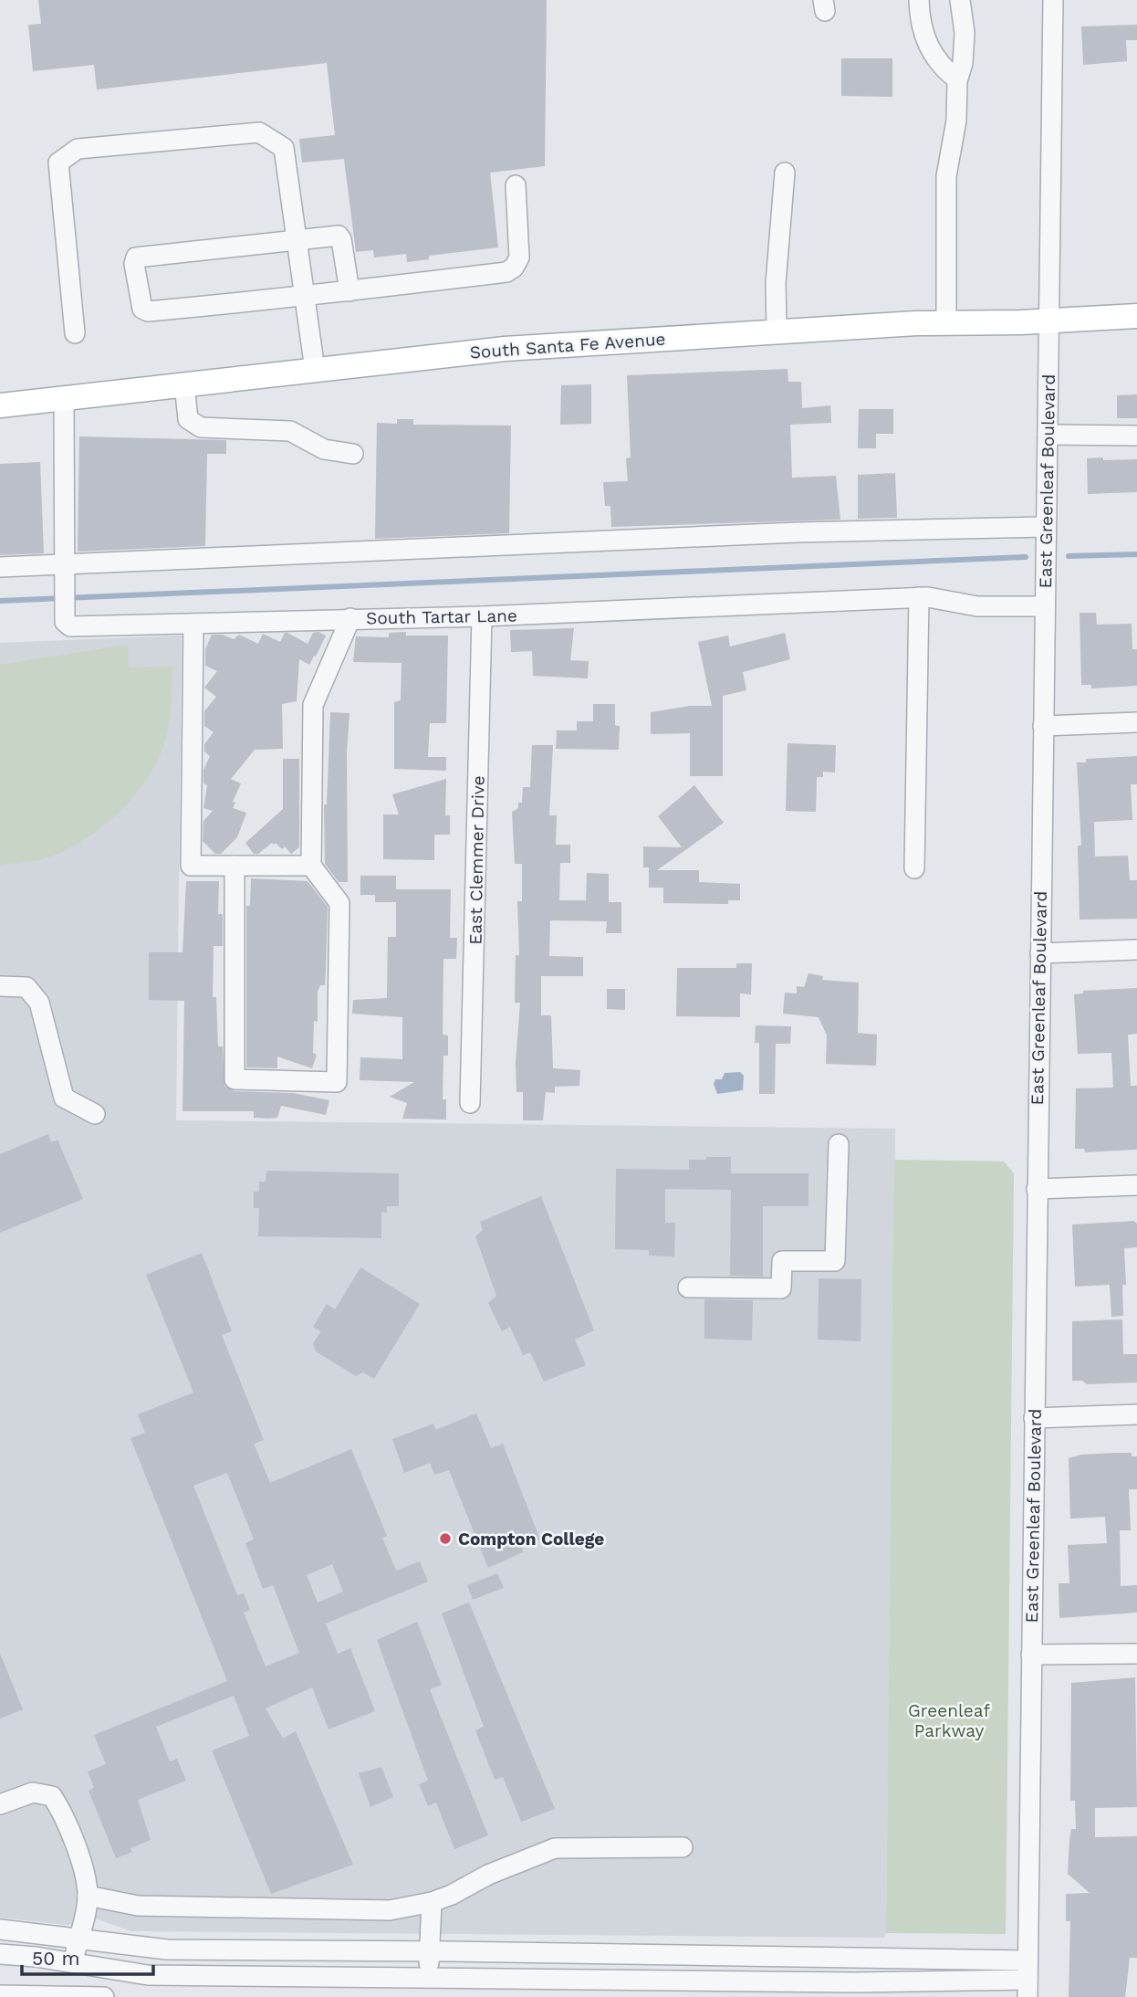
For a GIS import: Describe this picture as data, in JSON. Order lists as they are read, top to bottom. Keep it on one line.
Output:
{"streets":{"main road":["South Santa Fe Avenue"],"street":["East Greenleaf Boulevard","South Tartar Lane","East Clemmer Drive"]},"crossings":[["South Santa Fe Avenue","East Greenleaf Boulevard"],["South Santa Fe Avenue","South Tartar Lane"],["East Greenleaf Boulevard","South Tartar Lane"],["South Tartar Lane","East Clemmer Drive"]],"parks":["Greenleaf Parkway"],"places":["Compton College"],"scale_bar":"50 m"}
